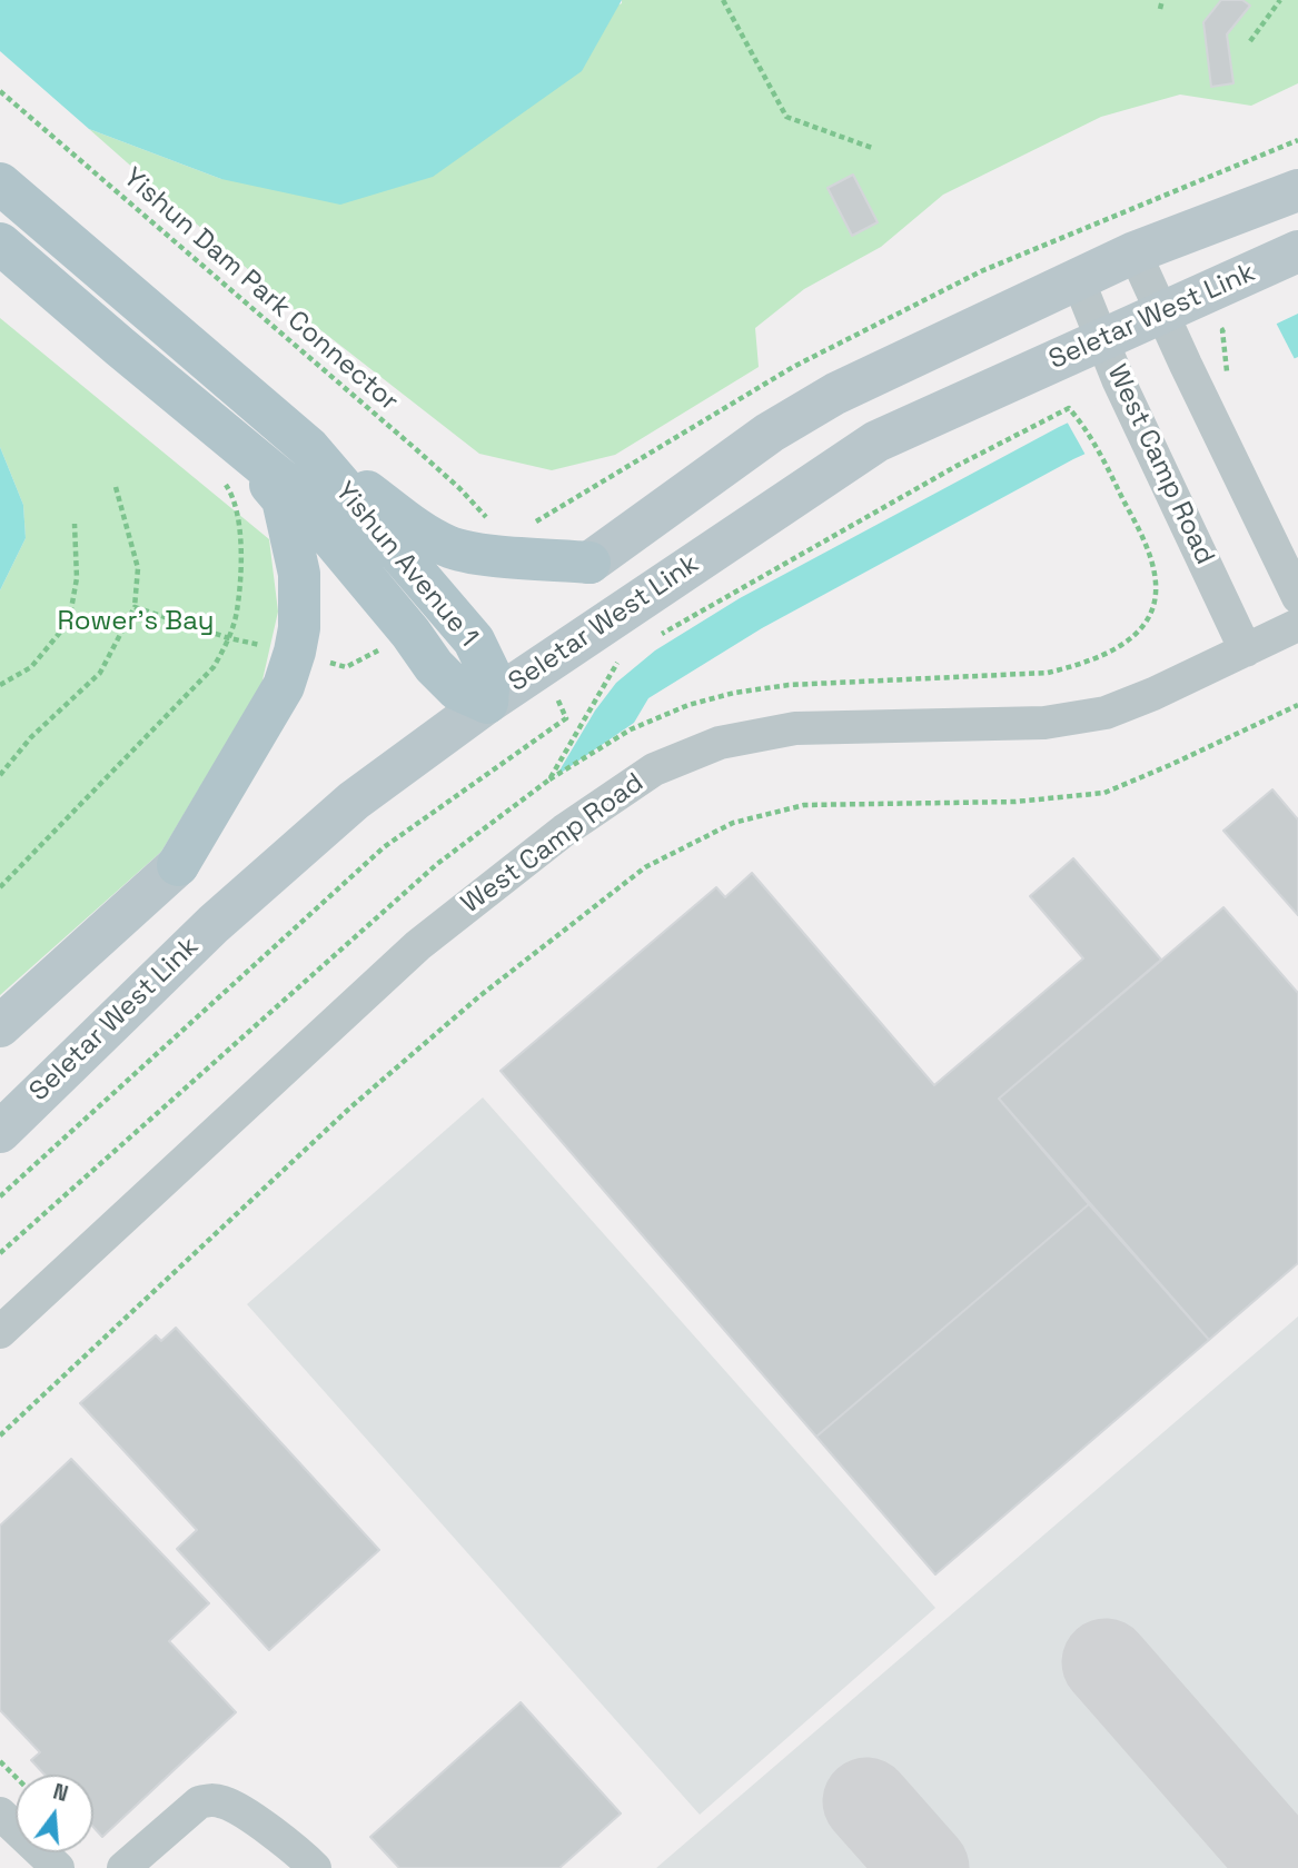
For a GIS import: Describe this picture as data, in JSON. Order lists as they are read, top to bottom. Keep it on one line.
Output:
{"streets":{"main road":["Seletar West Link","Yishun Avenue 1"],"street":["West Camp Road"],"path":["Yishun Dam Park Connector"]},"crossings":[["Seletar West Link","West Camp Road"],["Seletar West Link","Yishun Avenue 1"]],"parks":["Rower's Bay"],"north":"top"}
